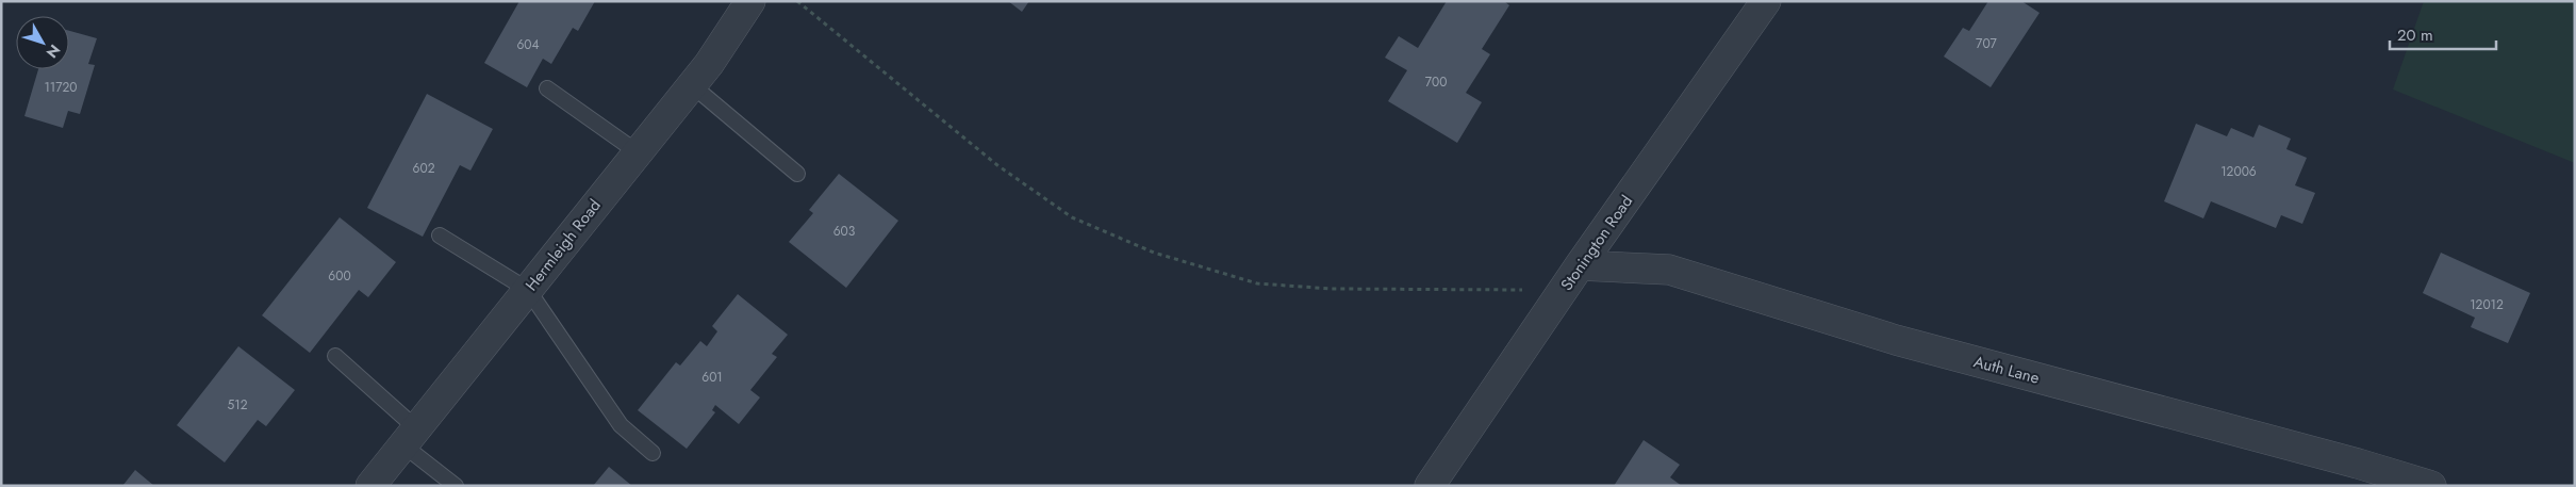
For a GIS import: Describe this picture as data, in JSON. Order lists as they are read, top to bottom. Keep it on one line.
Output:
{"streets":{"street":["Stonington Road","Hermleigh Road","Auth Lane"]},"crossings":[["Stonington Road","Auth Lane"]],"house_numbers":["707","604","700","11720","602","12006","603","600","12012","601","512"],"scale_bar":"20 m","north":"bottom right"}
